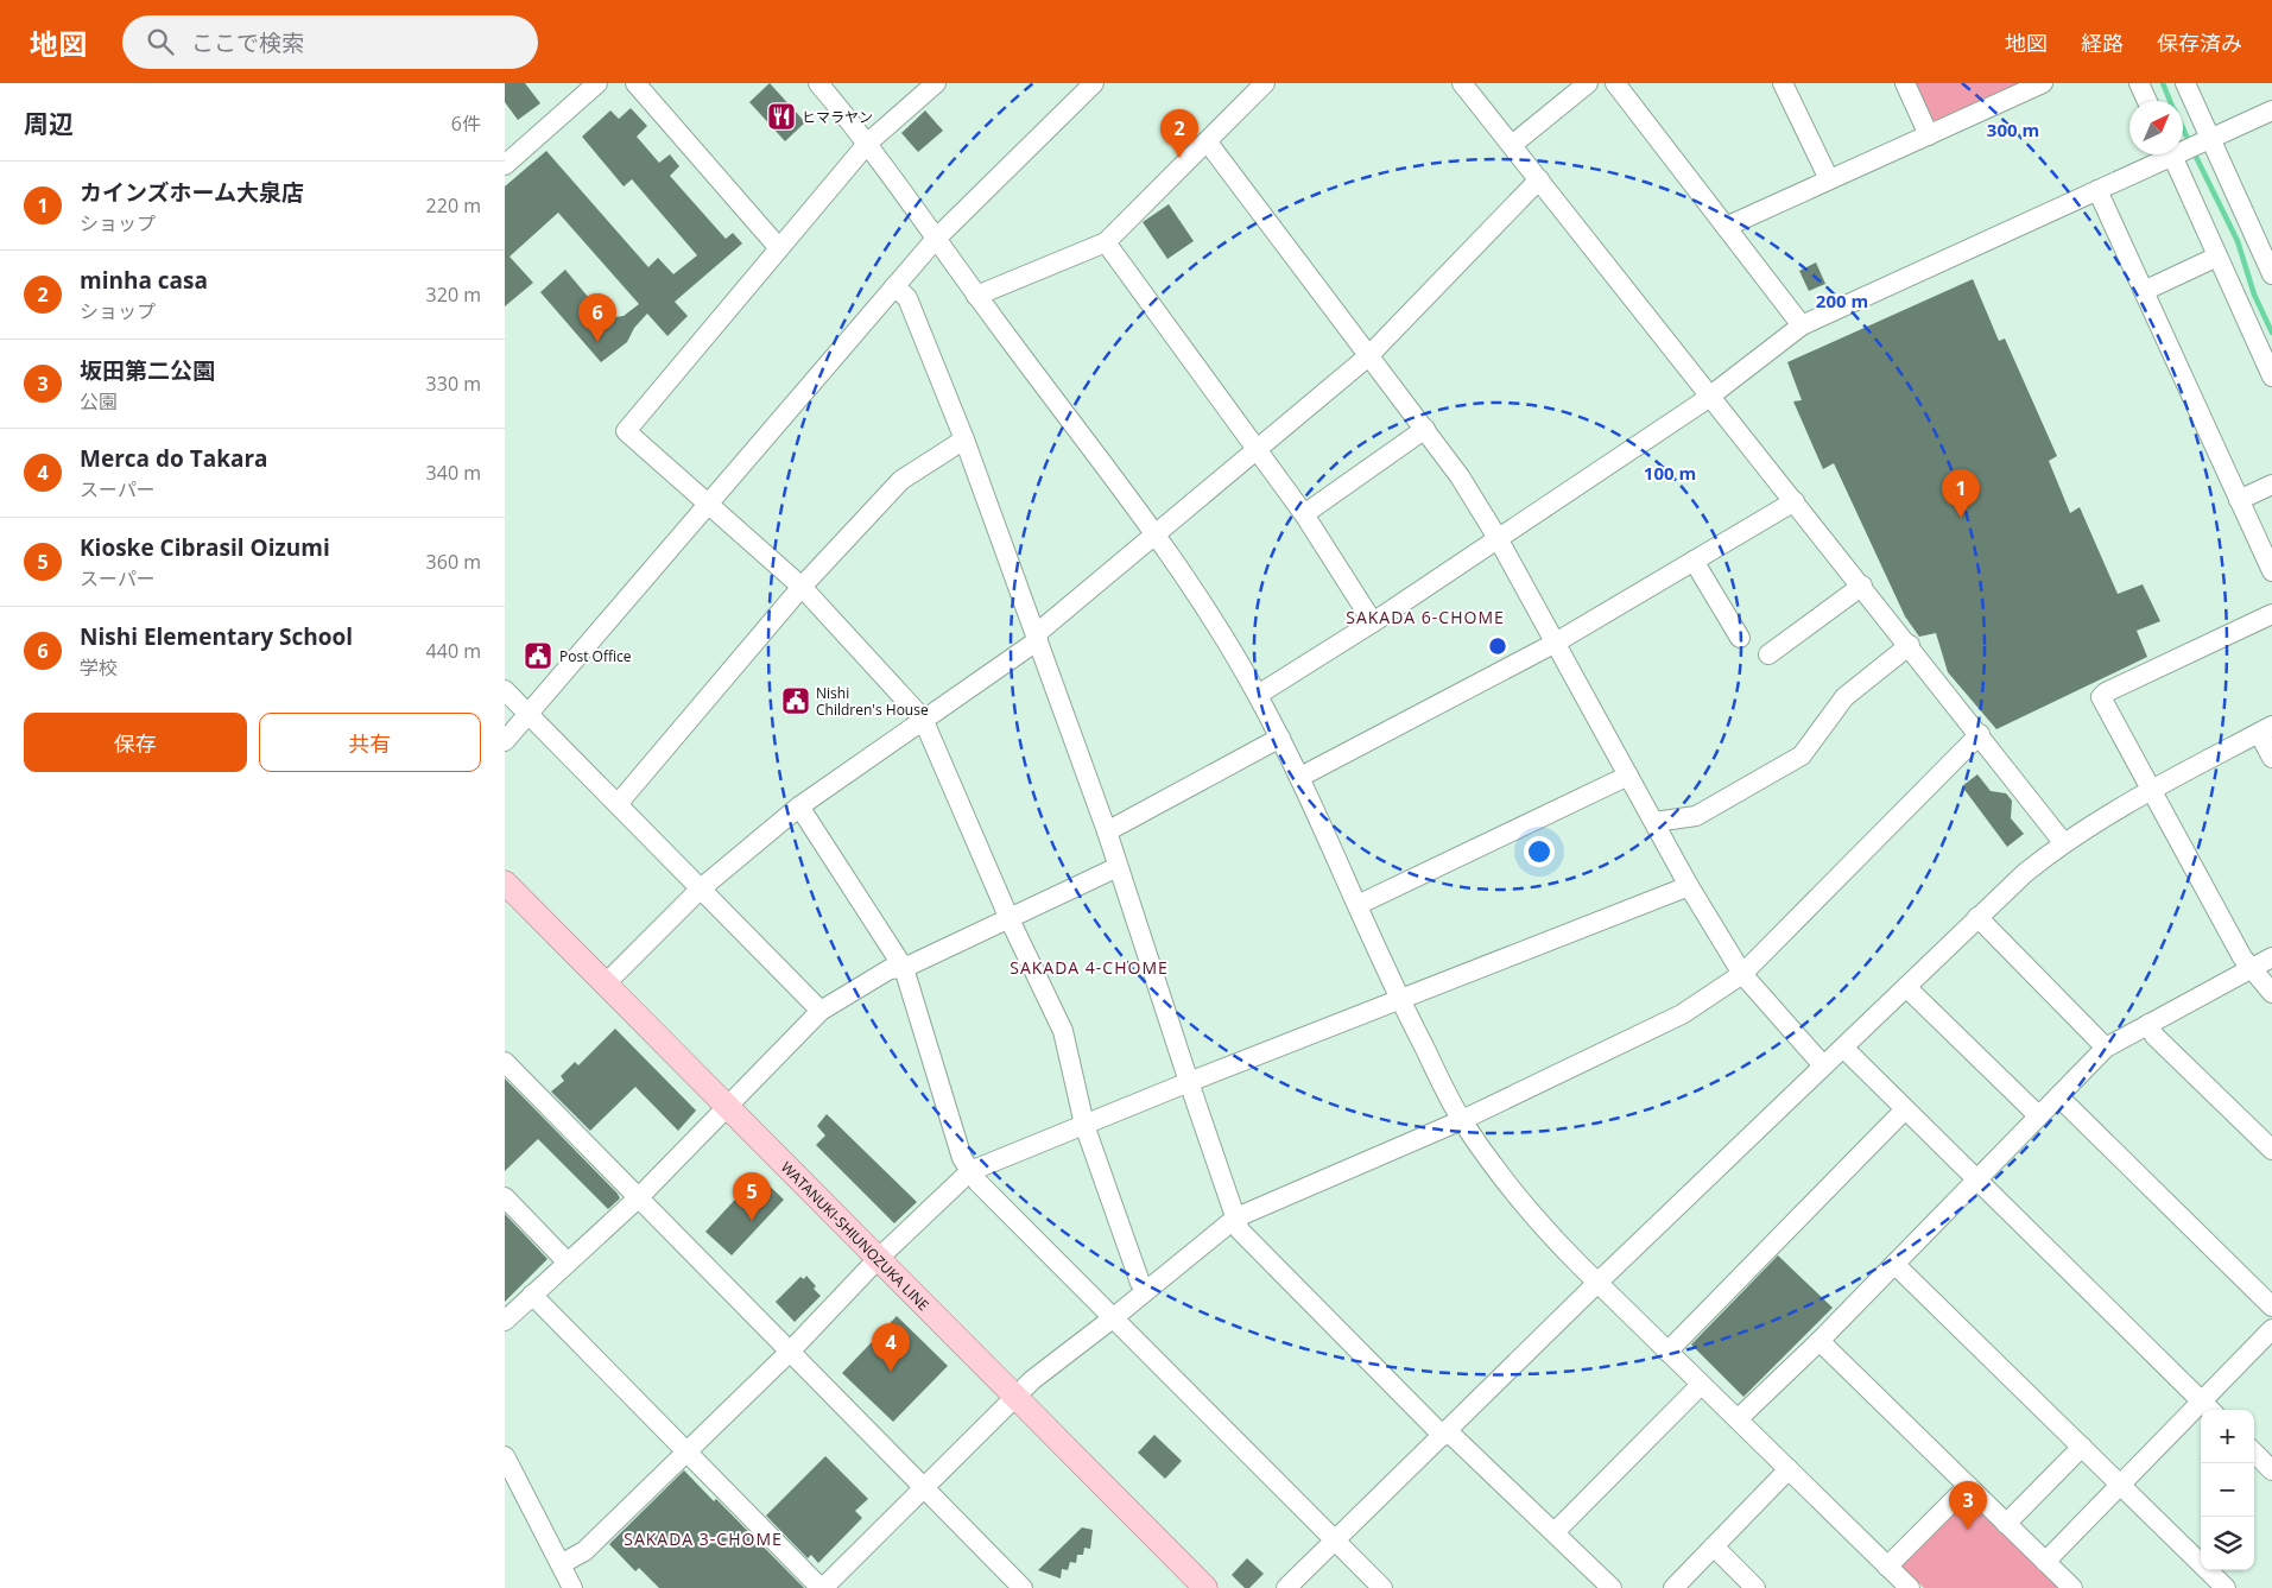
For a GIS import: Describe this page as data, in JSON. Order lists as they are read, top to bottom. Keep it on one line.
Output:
{"streets":{"main road":["WATANUKI-SHIUNOZUKA LINE"]},"districts":["SAKADA 6-CHOME","SAKADA 4-CHOME","SAKADA 3-CHOME"],"places":{"restaurant":["ヒマラヤン"],"public building":["Post Office","Nishi Children's House"]},"north":"top right","page":{"header":"地図","search":"ここで検索","nav":["地図","経路","保存済み"],"heading":["周辺","6件"],"pins":["2","6","1","5","4","3"],"list":[{"mark":"1","name":"カインズホーム大泉店","note":"ショップ","value":"220 m"},{"mark":"2","name":"minha casa","note":"ショップ","value":"320 m"},{"mark":"3","name":"坂田第二公園","note":"公園","value":"330 m"},{"mark":"4","name":"Merca do Takara","note":"スーパー","value":"340 m"},{"mark":"5","name":"Kioske Cibrasil Oizumi","note":"スーパー","value":"360 m"},{"mark":"6","name":"Nishi Elementary School","note":"学校","value":"440 m"}],"buttons":["保存","共有"],"map_buttons":["+","−"]},"rings":["300 m","200 m","100 m"]}
